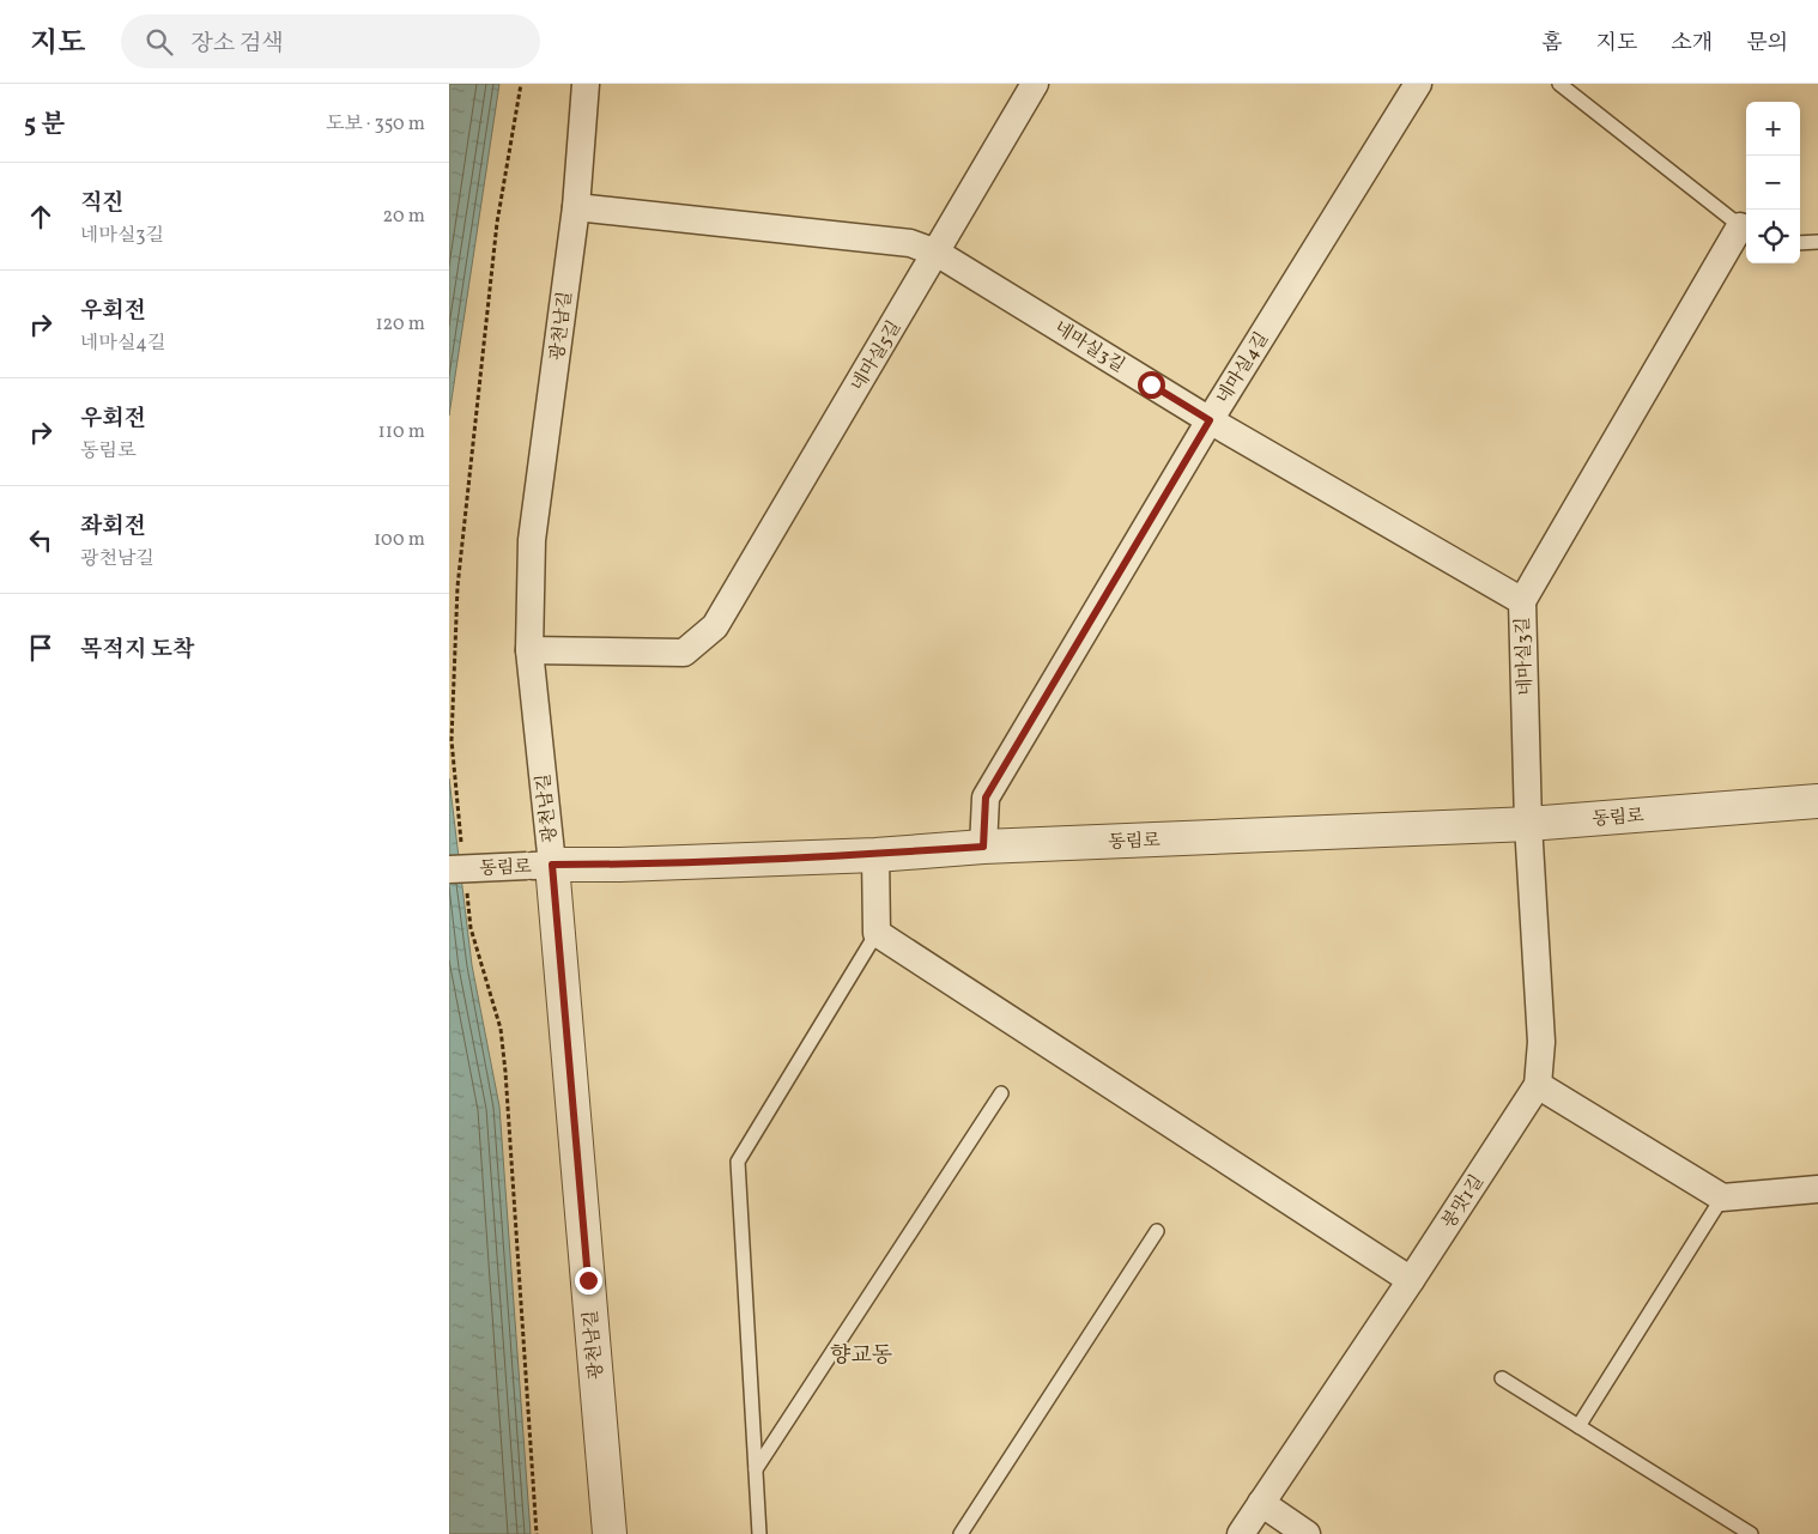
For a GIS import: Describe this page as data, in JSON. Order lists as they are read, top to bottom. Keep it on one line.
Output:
{"streets":{"street":["광천남길","네마실3길","네마실5길","네마실4길","동림로","붕맛1길"]},"crossings":[["광천남길","네마실3길"],["광천남길","네마실5길"],["광천남길","동림로"],["네마실3길","네마실5길"],["네마실3길","네마실4길"],["네마실3길","동림로"],["네마실3길","붕맛1길"],["네마실4길","동림로"],["동림로","붕맛1길"]],"districts":["향교동"],"page":{"header":"지도","search":"장소 검색","nav":["홈","지도","소개","문의"],"heading":["5 분","도보 · 350 m"],"map_buttons":["+","−"],"list":[["직진","네마실3길","20 m"],["우회전","네마실4길","120 m"],["우회전","동림로","110 m"],["좌회전","광천남길","100 m"],"목적지 도착"]}}
